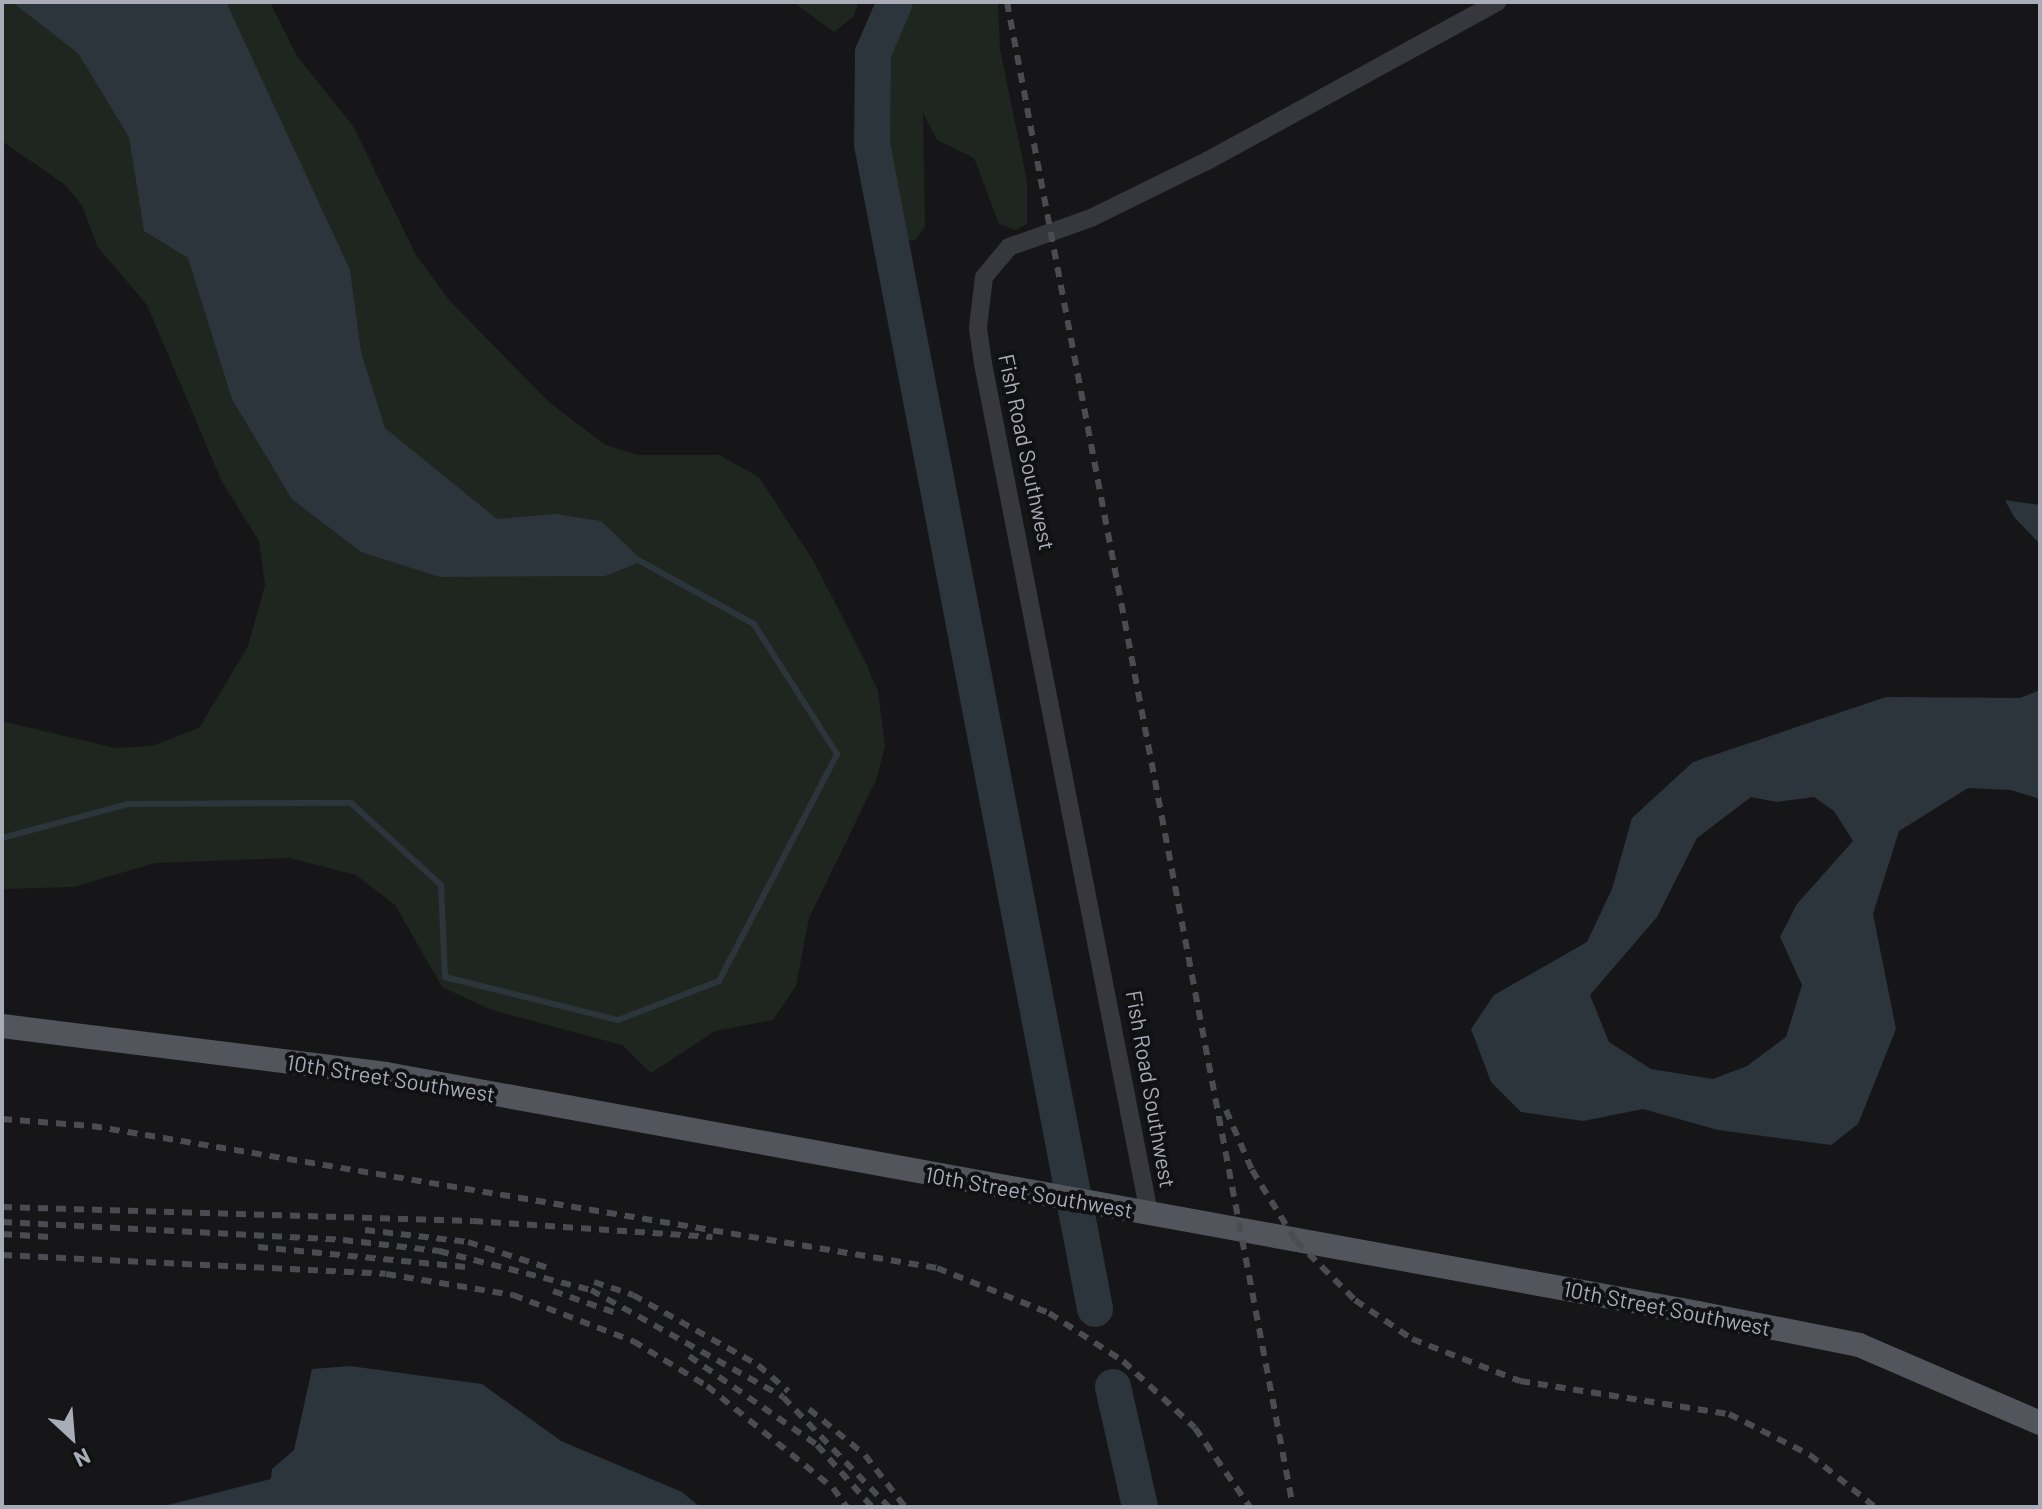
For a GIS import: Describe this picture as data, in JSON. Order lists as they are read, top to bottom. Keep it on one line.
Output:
{"streets":{"main road":["10th Street Southwest"],"street":["Fish Road Southwest"]},"crossings":[["Fish Road Southwest","10th Street Southwest"]],"north":"bottom right"}
